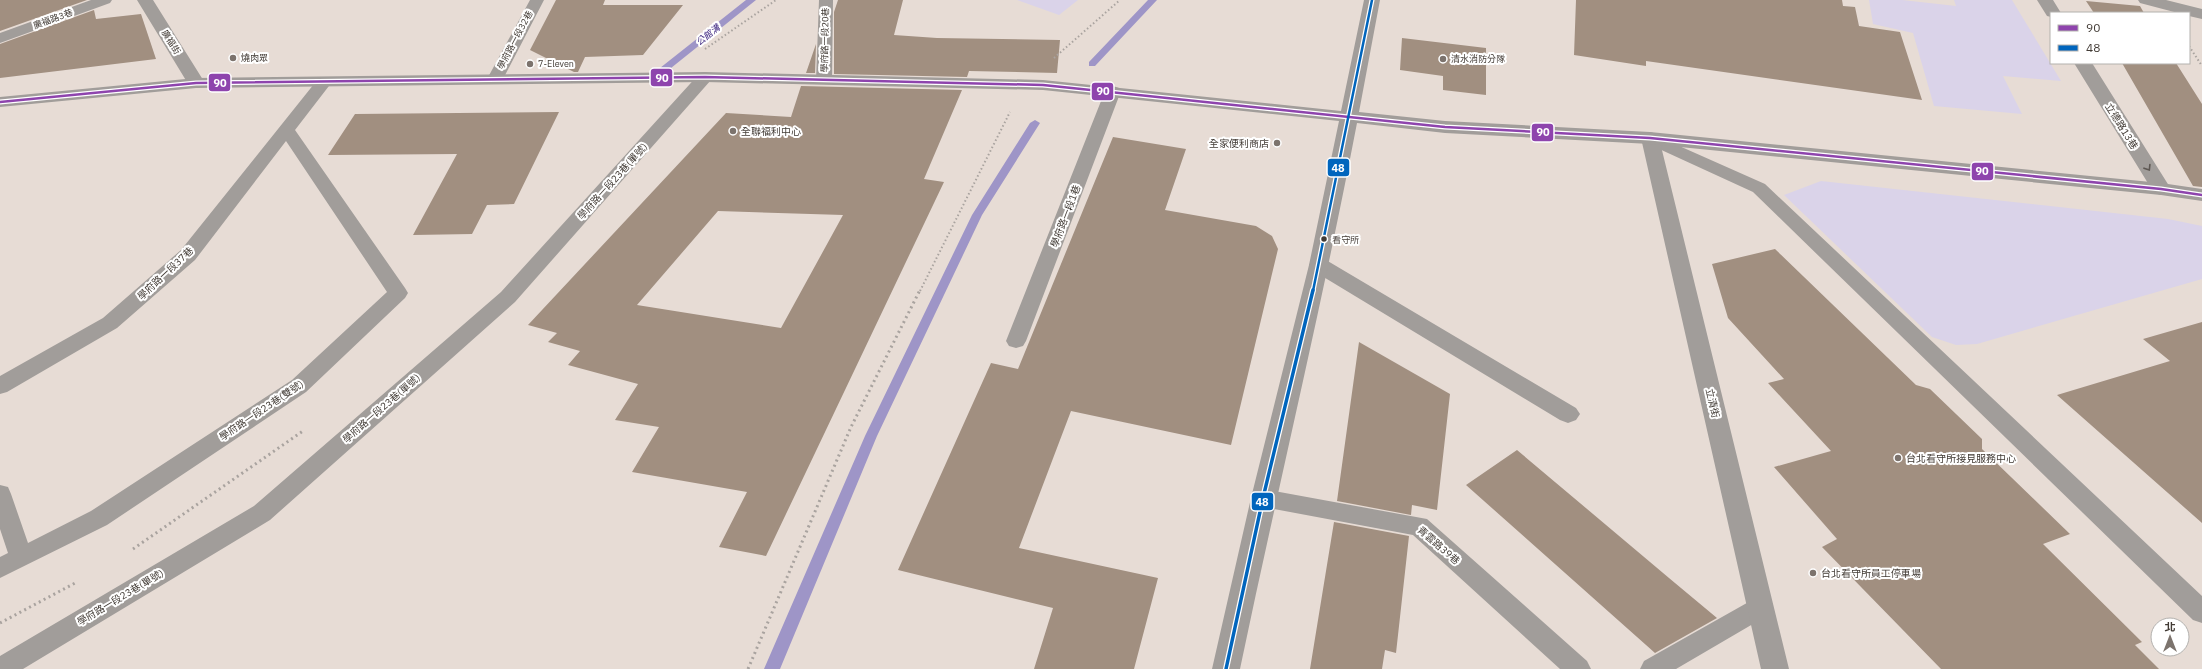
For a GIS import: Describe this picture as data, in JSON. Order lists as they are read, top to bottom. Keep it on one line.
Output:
{"streets":{"street":["廣福街","立德路13巷","立清街"],"lane":["廣福路3巷","學府路一段32巷","學府路一段20巷","學府路一段23巷(單號)","學府路一段1巷","學府路一段37巷","學府路一段23巷(雙號)","青雲路39巷"]},"crossings":[["學府路一段37巷","學府路一段23巷(雙號)"]],"one_way":["立德路13巷"],"water":["公館溝"],"places":["燒肉眾","清水消防分隊","7-Eleven","全聯福利中心","全家便利商店","看守所","台北看守所接見服務中心","台北看守所員工停車場"],"lines":["transit line 48","transit line 90"],"legend":["90","48"],"north":"top"}
